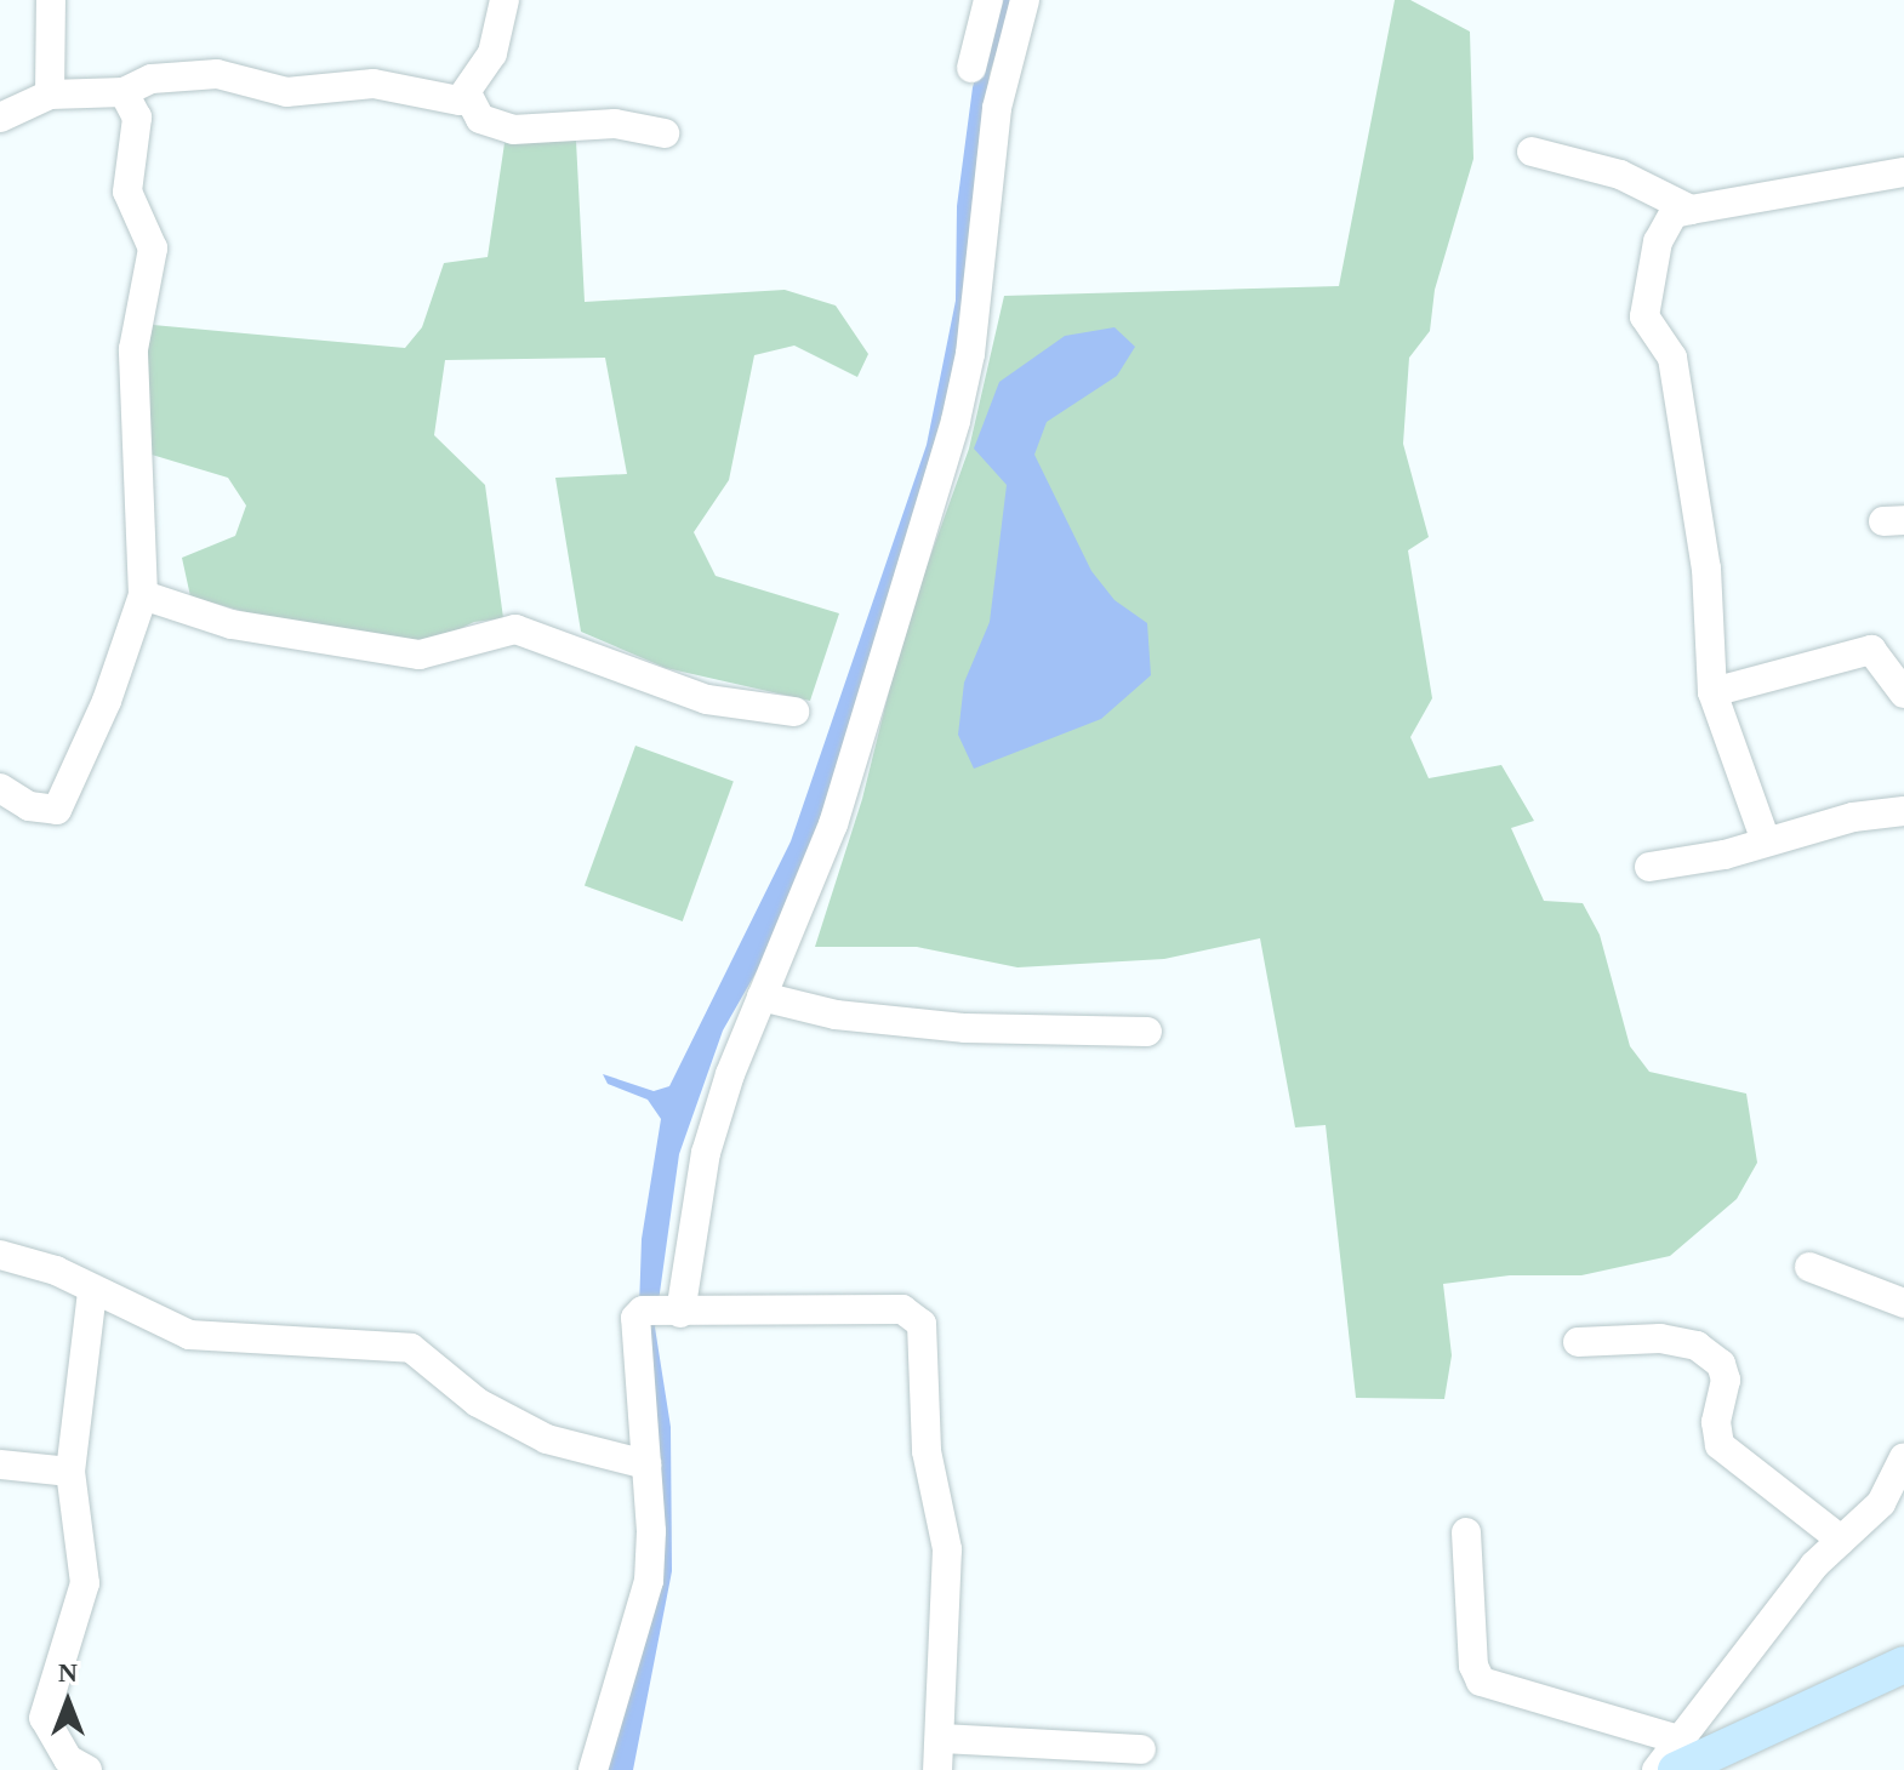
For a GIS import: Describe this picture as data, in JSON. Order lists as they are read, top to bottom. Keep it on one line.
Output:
{"north":"top"}
